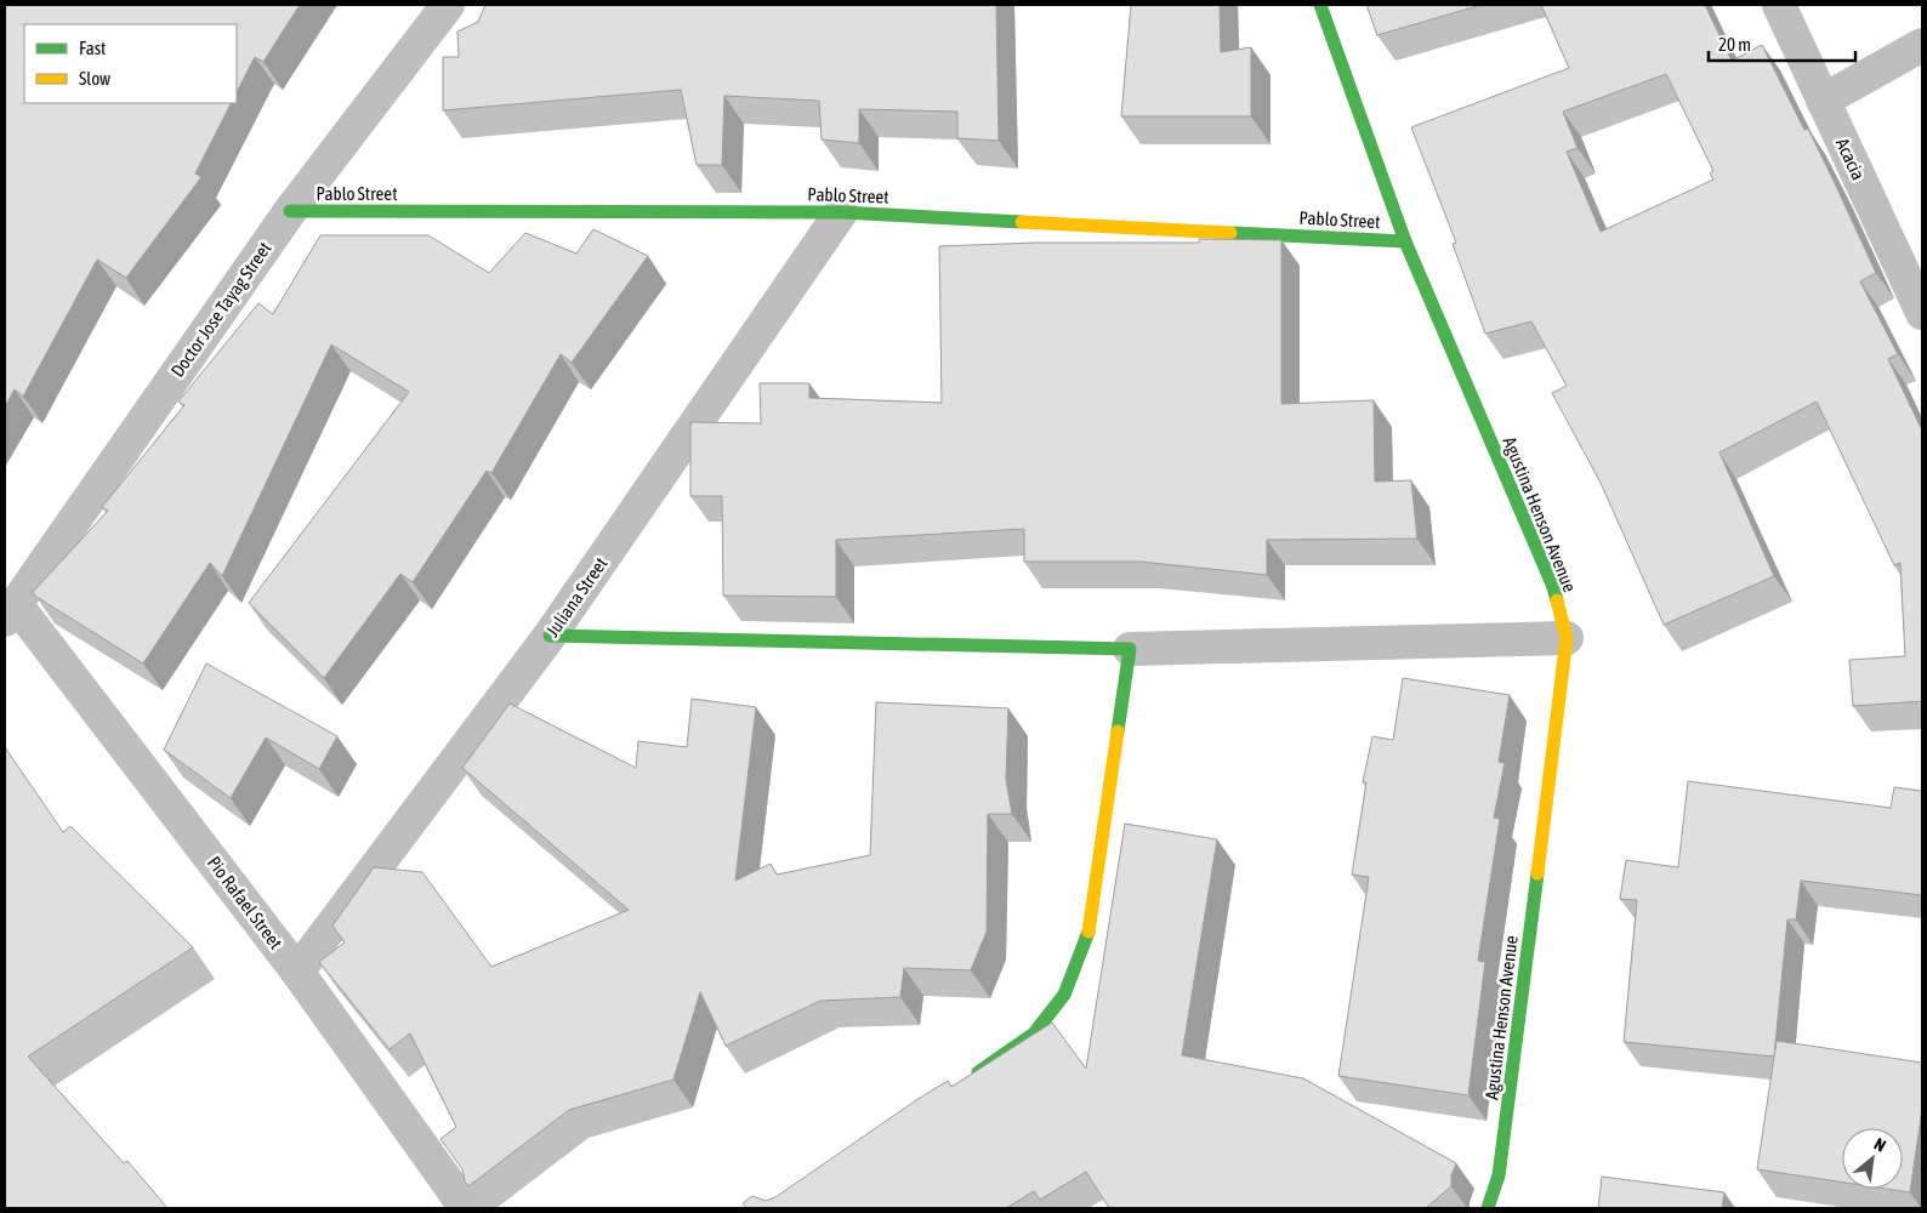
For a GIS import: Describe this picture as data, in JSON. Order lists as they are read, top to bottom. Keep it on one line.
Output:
{"streets":{"street":["Acacia","Pablo Street","Doctor Jose Tayag Street","Agustina Henson Avenue","Juliana Street","Pio Rafael Street"]},"crossings":[["Pablo Street","Doctor Jose Tayag Street"],["Pablo Street","Agustina Henson Avenue"],["Pablo Street","Juliana Street"],["Doctor Jose Tayag Street","Pio Rafael Street"],["Juliana Street","Pio Rafael Street"]],"legend":["Fast","Slow"],"scale_bar":"20 m","north":"top right"}
